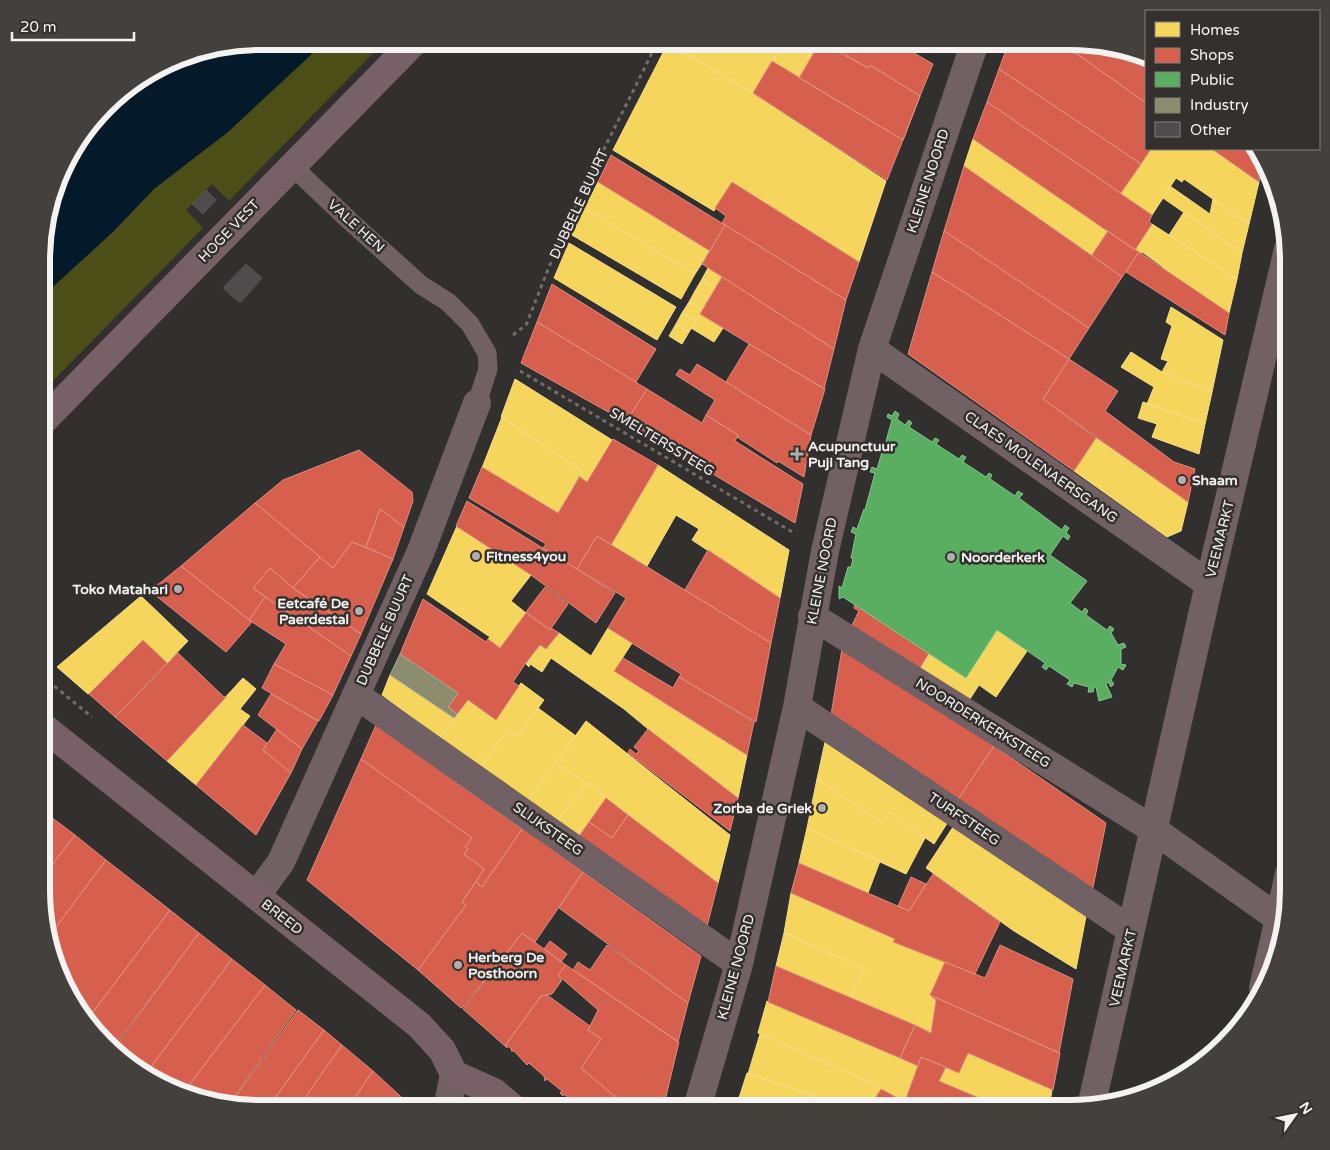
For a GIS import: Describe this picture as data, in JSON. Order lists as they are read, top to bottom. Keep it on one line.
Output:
{"streets":{"street":["KLEINE NOORD","DUBBELE BUURT","HOGE VEST","CLAES MOLENAERSGANG","VEEMARKT","NOORDERKERKSTEEG","TURFSTEEG","SLIJKSTEEG","BREED"],"lane":["VALE HEN"],"path":["SMELTERSSTEEG"]},"crossings":[["KLEINE NOORD","SMELTERSSTEEG"],["KLEINE NOORD","CLAES MOLENAERSGANG"],["KLEINE NOORD","NOORDERKERKSTEEG"],["KLEINE NOORD","TURFSTEEG"],["KLEINE NOORD","SLIJKSTEEG"],["DUBBELE BUURT","VALE HEN"],["DUBBELE BUURT","SMELTERSSTEEG"],["DUBBELE BUURT","SLIJKSTEEG"],["DUBBELE BUURT","BREED"],["VALE HEN","HOGE VEST"],["VALE HEN","SMELTERSSTEEG"],["CLAES MOLENAERSGANG","VEEMARKT"],["VEEMARKT","NOORDERKERKSTEEG"],["VEEMARKT","TURFSTEEG"]],"places":{"health":["Acupunctuur Puji Tang"],"other":["Shaam","Fitness4you","Noorderkerk","Toko Matahari","Eetcafé De Paerdestal","Zorba de Griek","Herberg De Posthoorn"]},"legend":["Homes","Shops","Public","Industry","Other"],"scale_bar":"20 m","north":"top right"}
